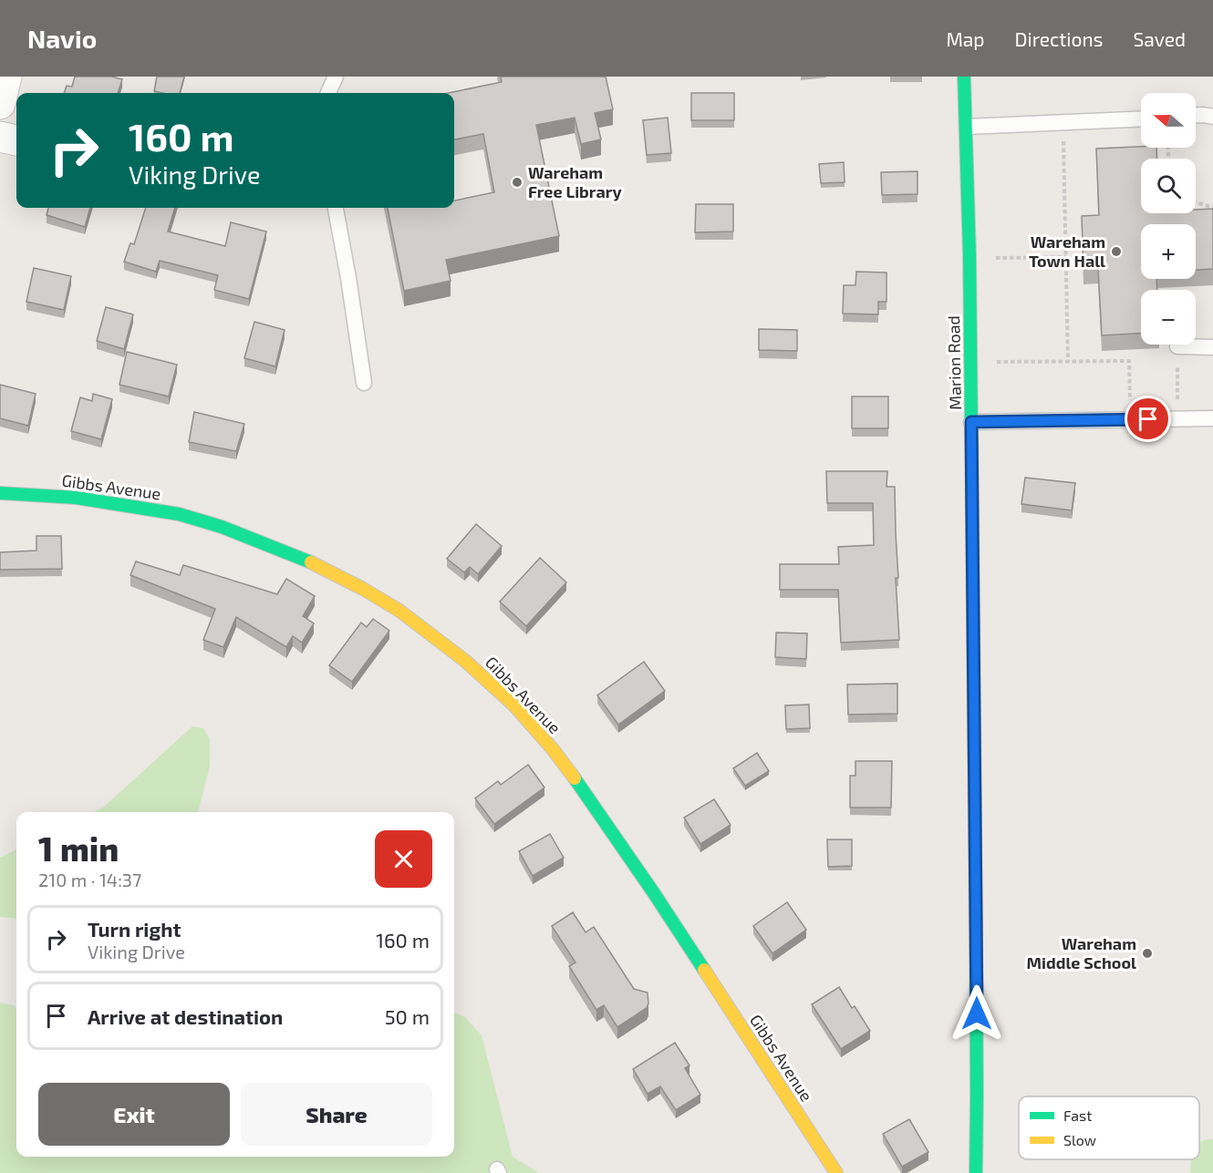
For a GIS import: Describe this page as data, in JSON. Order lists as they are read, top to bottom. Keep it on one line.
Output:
{"streets":{"main road":["Marion Road","Gibbs Avenue"]},"places":["Wareham Free Library","Wareham Town Hall","Wareham Middle School"],"legend":["Fast","Slow"],"north":"left","page":{"header":"Navio","nav":["Map","Directions","Saved"],"map_buttons":["+","−"],"turn":["160 m","Viking Drive"],"heading":["1 min","210 m · 14:37"],"list":[{"name":"Turn right","note":"Viking Drive","value":"160 m"},{"name":"Arrive at destination","value":"50 m"}],"buttons":["Exit","Share"]}}
